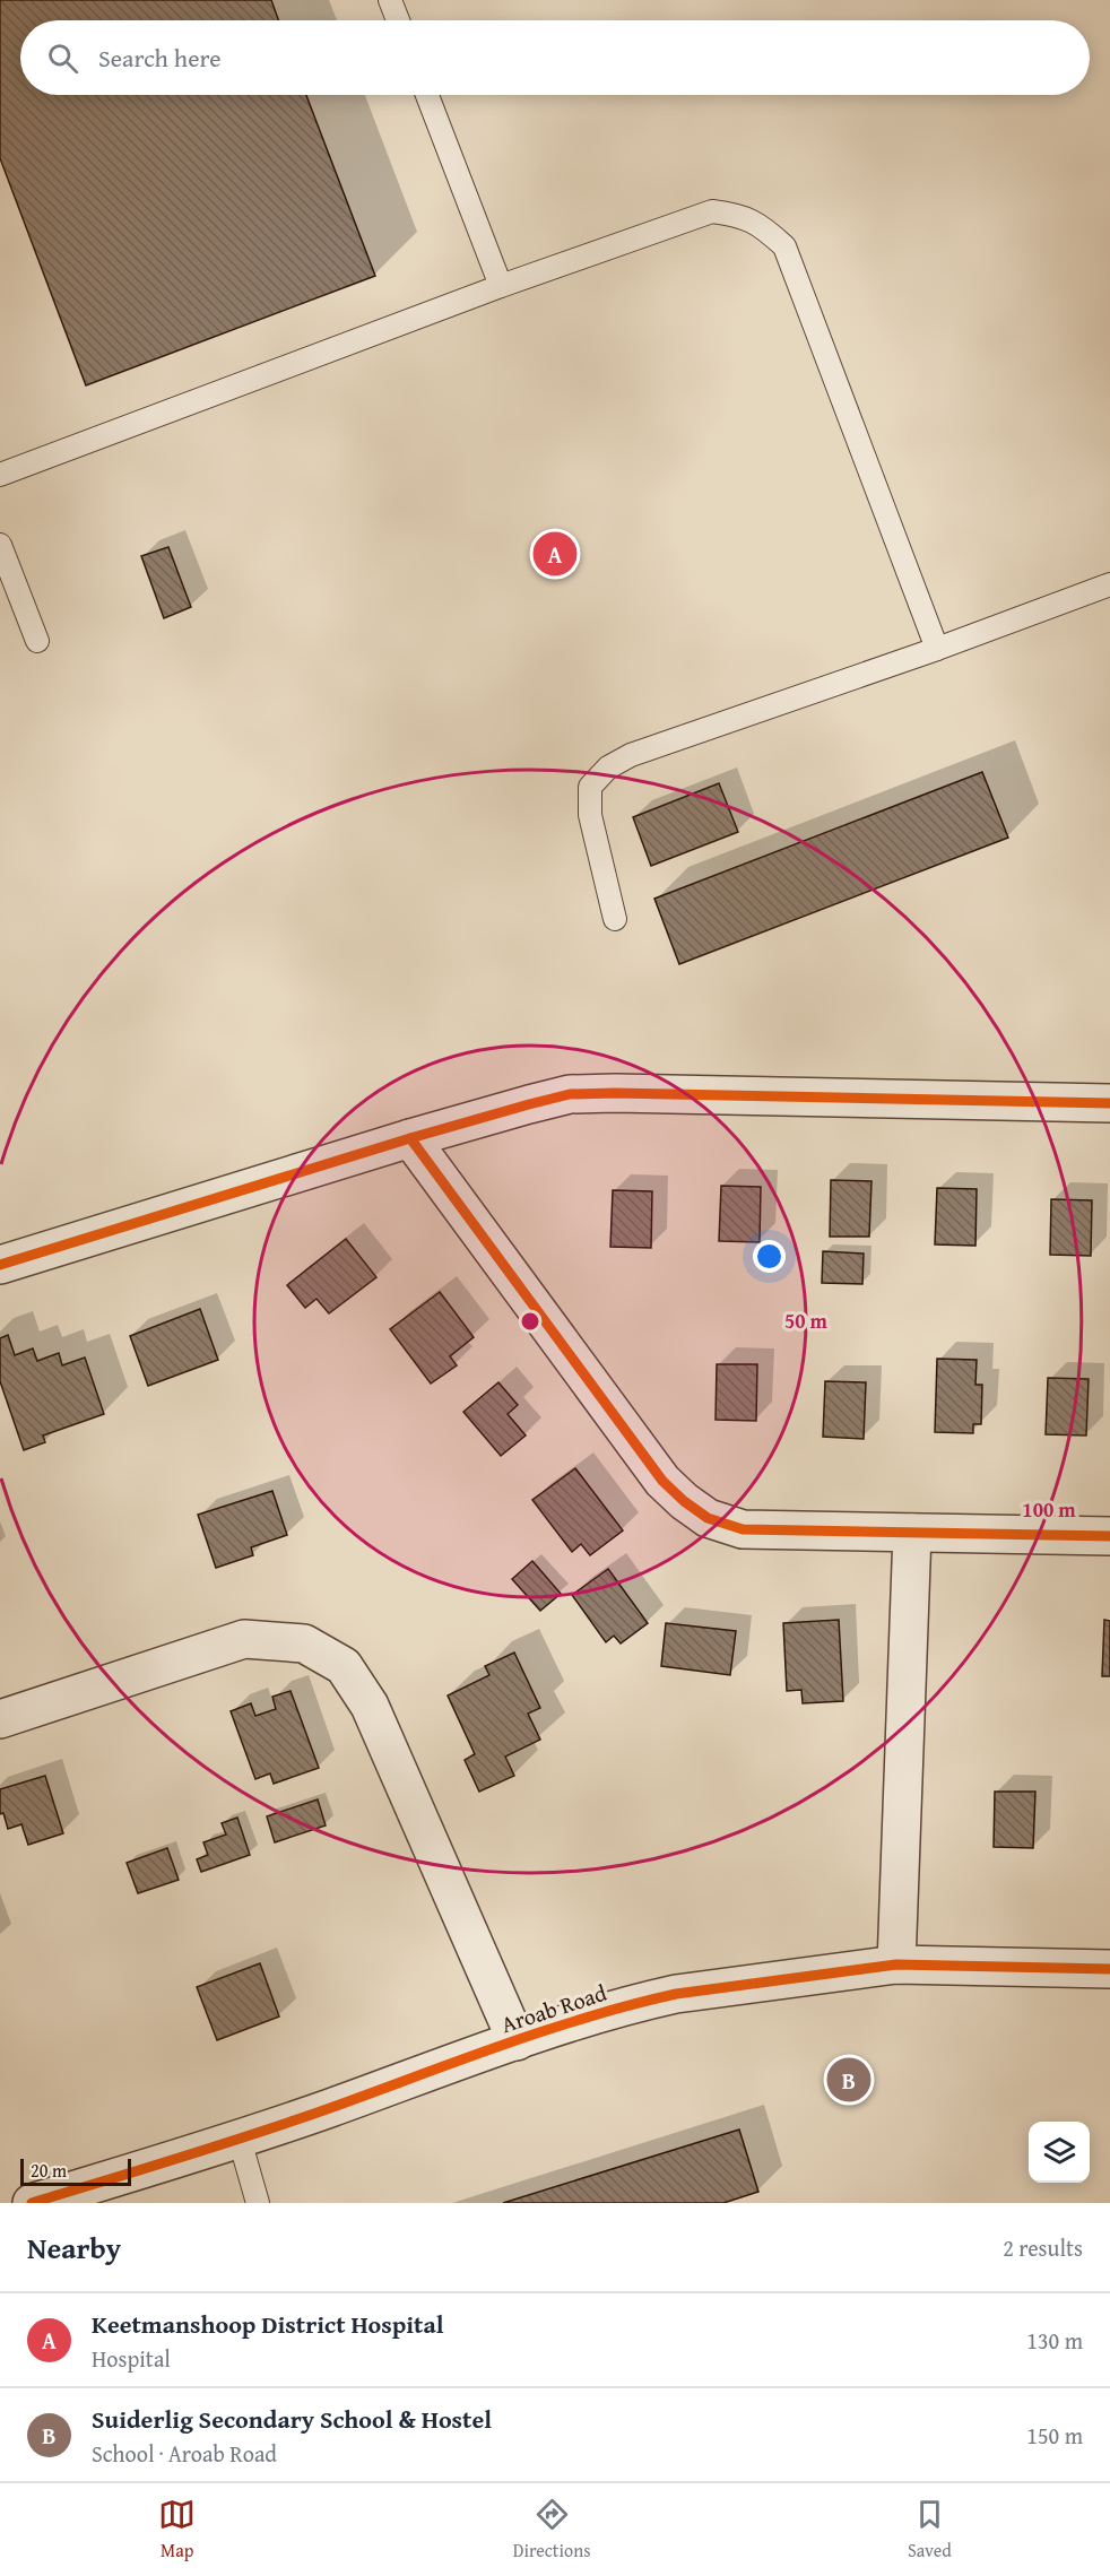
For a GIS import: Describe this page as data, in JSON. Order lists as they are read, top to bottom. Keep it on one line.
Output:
{"streets":{"street":["Aroab Road"]},"scale_bar":"20 m","page":{"search":"Search here","pins":["A","B"],"scale":"20 m","heading":["Nearby","2 results"],"list":[{"mark":"A","name":"Keetmanshoop District Hospital","note":"Hospital","value":"130 m"},{"mark":"B","name":"Suiderlig Secondary School & Hostel","note":"School · Aroab Road","value":"150 m"}],"nav":["Map","Directions","Saved"]},"rings":["50 m","100 m"]}
